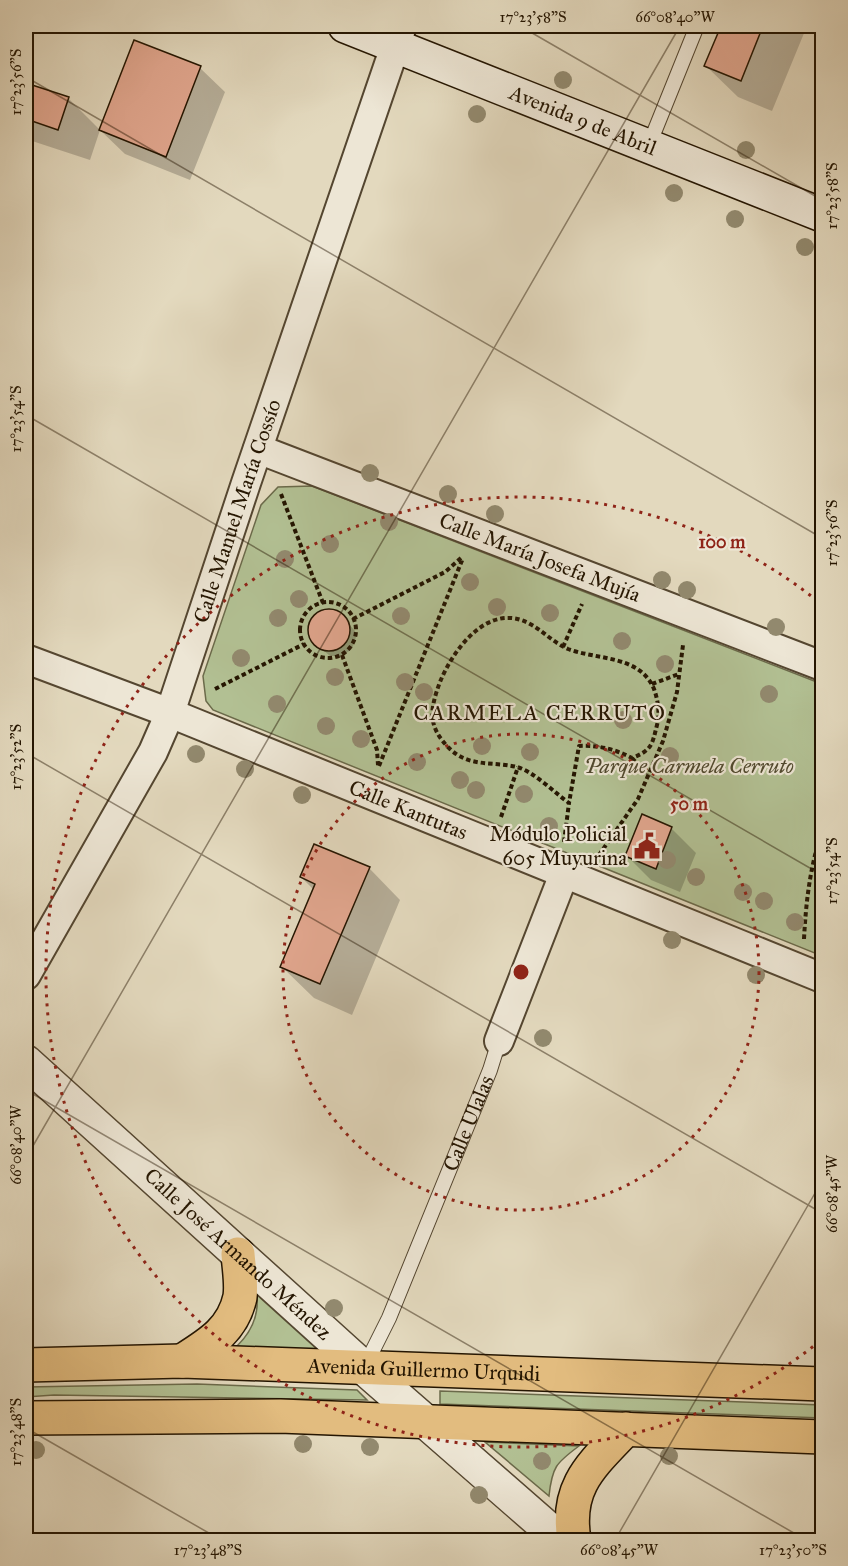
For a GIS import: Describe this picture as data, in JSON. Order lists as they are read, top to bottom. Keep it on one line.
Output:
{"streets":{"main road":["Avenida Guillermo Urquidi"],"street":["Avenida 9 de Abril","Calle Manuel María Cossío","Calle María Josefa Mujía","Calle Kantutas","Calle Ulalas","Calle José Armando Méndez"]},"crossings":[["Avenida 9 de Abril","Calle Manuel María Cossío"],["Calle Manuel María Cossío","Calle María Josefa Mujía"],["Calle Manuel María Cossío","Calle Kantutas"],["Calle Kantutas","Calle Ulalas"],["Calle Ulalas","Calle José Armando Méndez"],["Calle Ulalas","Avenida Guillermo Urquidi"],["Calle José Armando Méndez","Avenida Guillermo Urquidi"]],"districts":["CARMELA CERRUTO"],"parks":["Parque Carmela Cerruto"],"places":{"public building":["Módulo Policial 605 Muyurina"]},"coordinates":["17°23'58\"S","66°08'40\"W","17°23'56\"S","17°23'54\"S","17°23'52\"S","66°08'45\"W","17°23'48\"S","17°23'50\"S"],"rings":["100 m","50 m"]}
